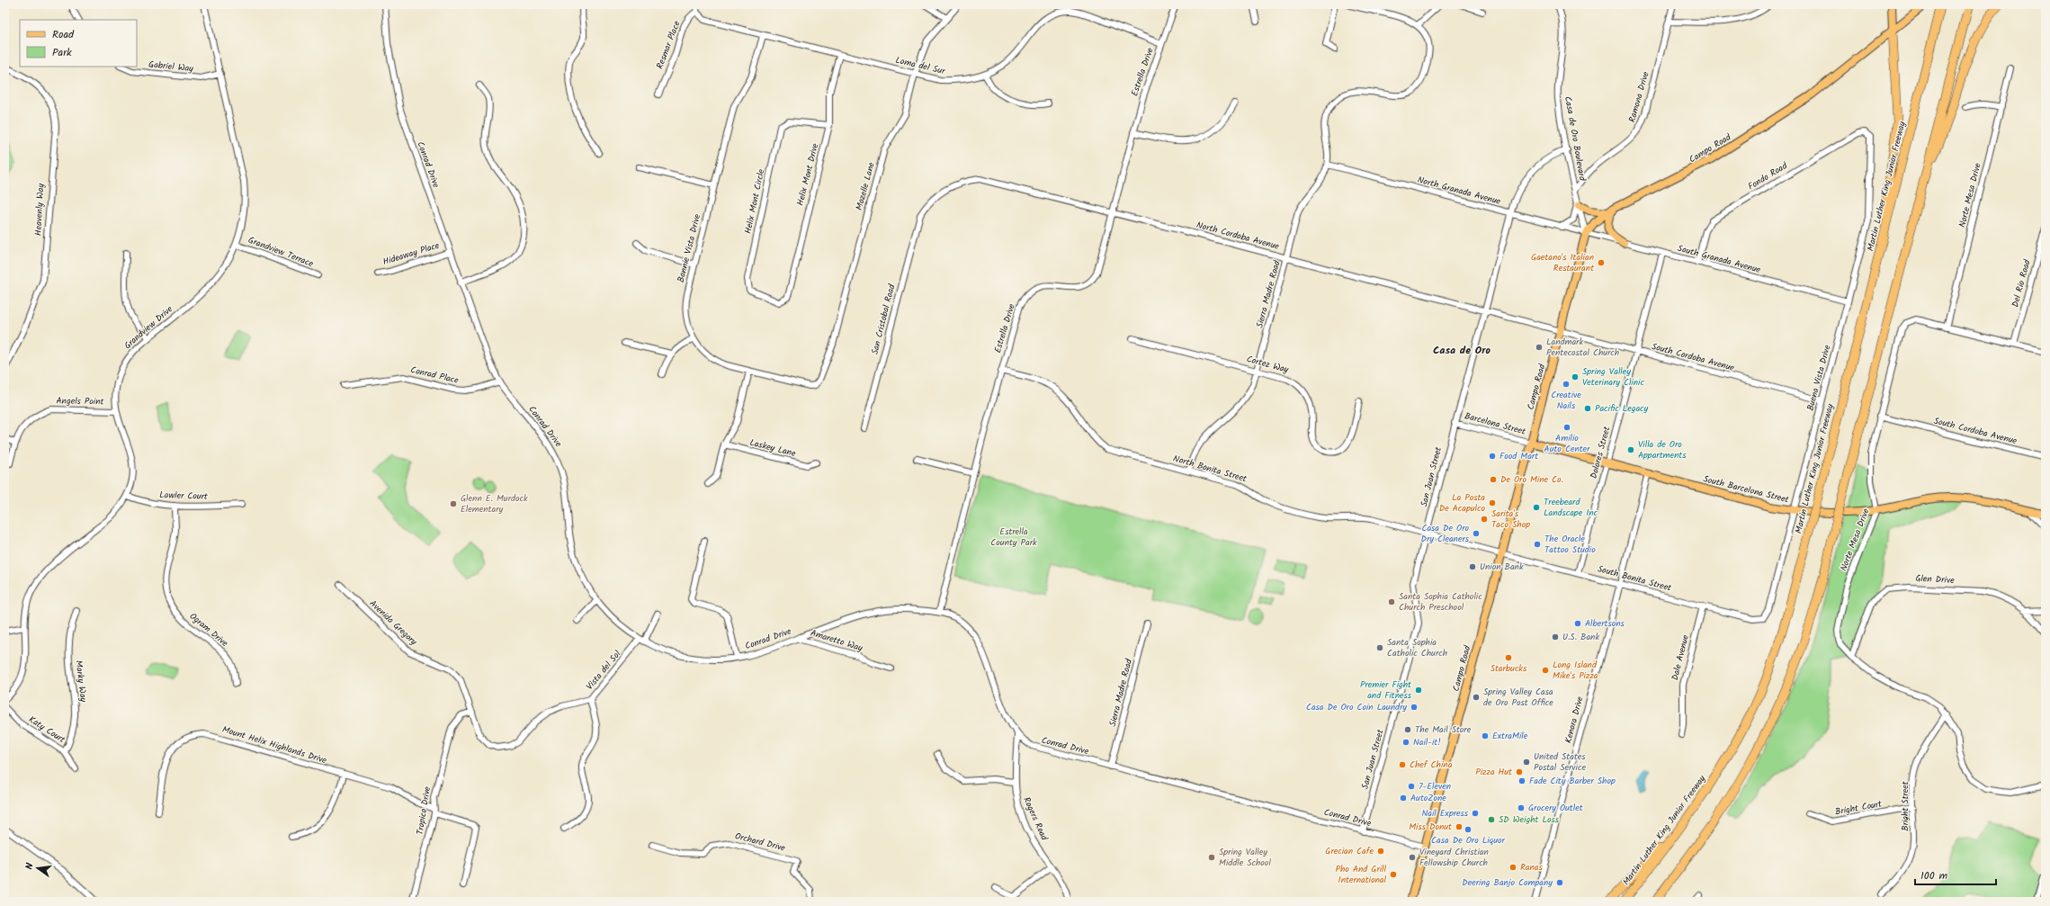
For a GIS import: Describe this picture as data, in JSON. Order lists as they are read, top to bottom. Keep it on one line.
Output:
{"streets":{"highway":["Martin Luther King Junior Freeway"],"main road":["Campo Road","South Barcelona Street"],"street":["Resmar Place","Loma del Sur","Gabriel Way","Estrella Drive","Ramona Drive","Casa de Oro Boulevard","Conrad Drive","Helix Mont Drive","Fondo Road","Mozelle Lane","North Granada Avenue","Norte Mesa Drive","Helix Mont Circle","Heavenly Way","North Cordoba Avenue","Bonnie Vista Drive","Grandview Terrace","Hideaway Place","South Granada Avenue","Del Rio Road","Sierra Madre Road","San Cristobal Road","Grandview Drive","South Cordoba Avenue","Cortez Way","Conrad Place","Buena Vista Drive","Angels Point","Barcelona Street","Laskey Lane","Dolores Street","North Bonita Street","San Juan Street","Lawler Court","South Bonita Street","Glen Drive","Avenida Gregory","Ogram Drive","Amaretto Way","Dale Avenue","Vista del Sol","Marky Way","Kenora Drive","Katy Court","Mount Helix Highlands Drive","Bright Street","Bright Court","Tropico Drive","Rogers Road","Orchard Drive"]},"crossings":[["Resmar Place","Loma del Sur"],["Loma del Sur","Estrella Drive"],["Loma del Sur","Helix Mont Drive"],["Loma del Sur","Mozelle Lane"],["Loma del Sur","Bonnie Vista Drive"],["Gabriel Way","Grandview Drive"],["Estrella Drive","Conrad Drive"],["Estrella Drive","North Cordoba Avenue"],["Estrella Drive","North Bonita Street"],["Ramona Drive","Casa de Oro Boulevard"],["Casa de Oro Boulevard","Campo Road"],["Casa de Oro Boulevard","North Granada Avenue"],["Casa de Oro Boulevard","South Granada Avenue"],["Casa de Oro Boulevard","San Juan Street"],["Campo Road","Conrad Drive"],["Campo Road","North Granada Avenue"],["Campo Road","North Cordoba Avenue"],["Campo Road","South Granada Avenue"],["Campo Road","South Cordoba Avenue"],["Campo Road","Barcelona Street"],["Campo Road","North Bonita Street"],["Campo Road","South Barcelona Street"],["Campo Road","South Bonita Street"],["Conrad Drive","Hideaway Place"],["Conrad Drive","Sierra Madre Road"],["Conrad Drive","Conrad Place"],["Conrad Drive","San Juan Street"],["Conrad Drive","Amaretto Way"],["Conrad Drive","Vista del Sol"],["Conrad Drive","Rogers Road"],["Helix Mont Drive","Helix Mont Circle"],["Fondo Road","South Granada Avenue"],["Fondo Road","Buena Vista Drive"],["Mozelle Lane","Bonnie Vista Drive"],["North Granada Avenue","South Granada Avenue"],["North Granada Avenue","Sierra Madre Road"],["North Granada Avenue","San Juan Street"],["Norte Mesa Drive","South Cordoba Avenue"],["Norte Mesa Drive","South Barcelona Street"],["Norte Mesa Drive","Glen Drive"],["North Cordoba Avenue","Sierra Madre Road"],["North Cordoba Avenue","San Cristobal Road"],["North Cordoba Avenue","South Cordoba Avenue"],["North Cordoba Avenue","San Juan Street"],["Grandview Terrace","Grandview Drive"],["South Granada Avenue","Buena Vista Drive"],["South Granada Avenue","Dolores Street"],["Sierra Madre Road","Cortez Way"],["Sierra Madre Road","North Bonita Street"],["Grandview Drive","Angels Point"],["Grandview Drive","Lawler Court"],["South Cordoba Avenue","Buena Vista Drive"],["South Cordoba Avenue","Dolores Street"],["Buena Vista Drive","South Barcelona Street"],["Buena Vista Drive","South Bonita Street"],["Barcelona Street","San Juan Street"],["Barcelona Street","South Barcelona Street"],["Dolores Street","South Barcelona Street"],["Dolores Street","South Bonita Street"],["North Bonita Street","San Juan Street"],["North Bonita Street","South Bonita Street"],["South Barcelona Street","Kenora Drive"],["Lawler Court","Ogram Drive"],["South Bonita Street","Dale Avenue"],["South Bonita Street","Kenora Drive"],["Avenida Gregory","Vista del Sol"],["Avenida Gregory","Tropico Drive"],["Marky Way","Katy Court"],["Mount Helix Highlands Drive","Tropico Drive"],["Bright Street","Bright Court"]],"districts":["Casa de Oro"],"parks":["Estrella County Park"],"places":["Gaetano's Italian Restaurant","Landmark Pentecostal Church","Spring Valley Veterinary Clinic","Creative Nails","Pacific Legacy","Amilio Auto Center","Villa de Oro Appartments","Food Mart","De Oro Mine Co.","La Posta De Acapulco","Glenn E. Murdock Elementary","Treebeard Landscape Inc","Sarita's Taco Shop","Casa De Oro Dry Cleaners","The Oracle Tattoo Studio","Union Bank","Santa Sophia Catholic Church Preschool","Albertsons","U.S. Bank","Santa Sophia Catholic Church","Starbucks","Long Island Mike's Pizza","Premier Fight and Fitness","Spring Valley Casa de Oro Post Office","Casa De Oro Coin Laundry","The Mail Store","ExtraMile","Nail-it!","United States Postal Service","Chef China","Pizza Hut","Fade City Barber Shop","7-Eleven","AutoZone","Grocery Outlet","Nail Express","SD Weight Loss","Miss Donut","Casa De Oro Liquor","Grecian Cafe","Spring Valley Middle School","Vineyard Christian Fellowship Church","Ranas","Pho And Grill International","Deering Banjo Company"],"legend":["Road","Park"],"scale_bar":"100 m","north":"left"}
